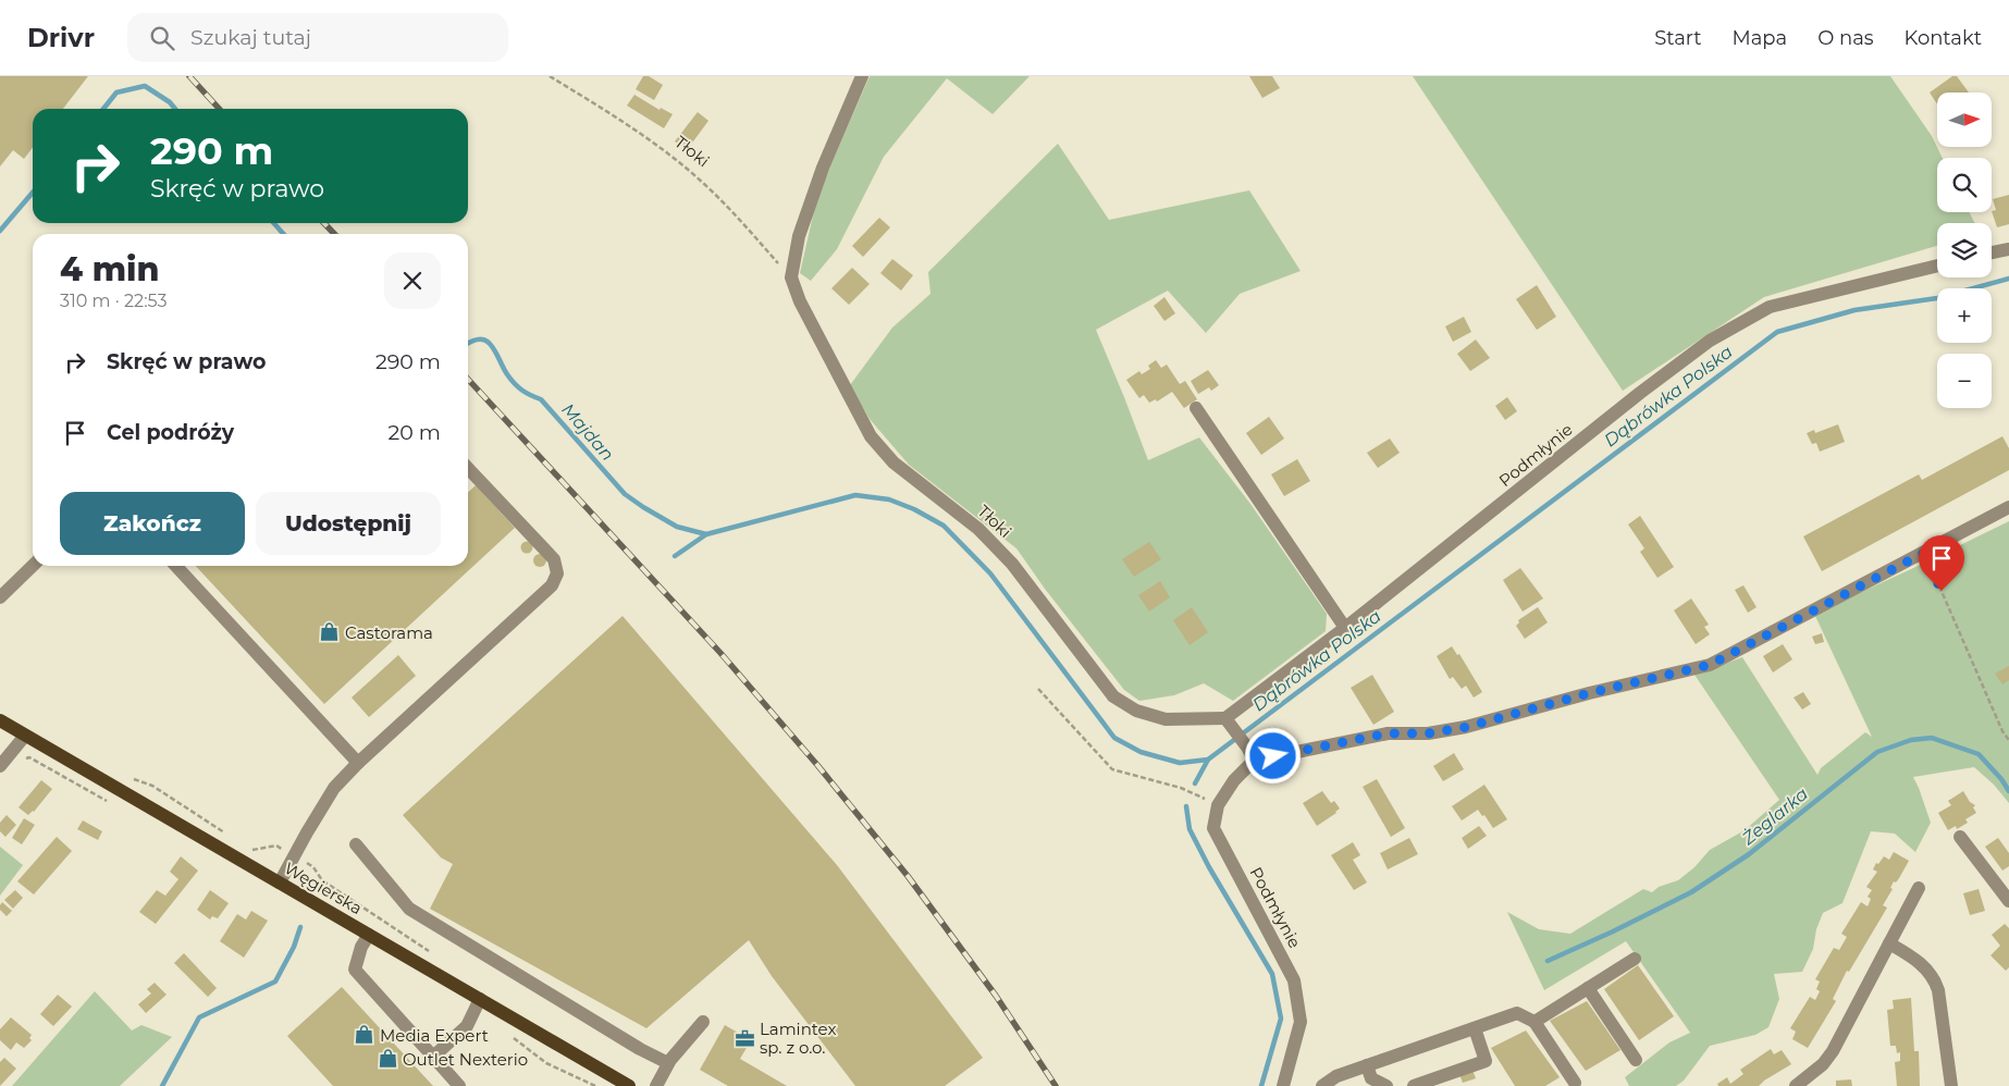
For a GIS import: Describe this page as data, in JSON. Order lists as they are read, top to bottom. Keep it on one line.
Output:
{"streets":{"main road":["Węgierska"],"street":["Tłoki","Podmłynie"]},"crossings":[["Tłoki","Podmłynie"]],"water":["Dąbrówka Polska","Majdan","Żeglarka"],"places":{"shop":["Castorama","Media Expert","Outlet Nexterio"],"office":["Lamintex sp. z o.o."]},"north":"right","page":{"header":"Drivr","search":"Szukaj tutaj","nav":["Start","Mapa","O nas","Kontakt"],"map_buttons":["+","−"],"turn":["290 m","Skręć w prawo"],"heading":["4 min","310 m · 22:53"],"list":[{"name":"Skręć w prawo","value":"290 m"},{"name":"Cel podróży","value":"20 m"}],"buttons":["Zakończ","Udostępnij"]}}
